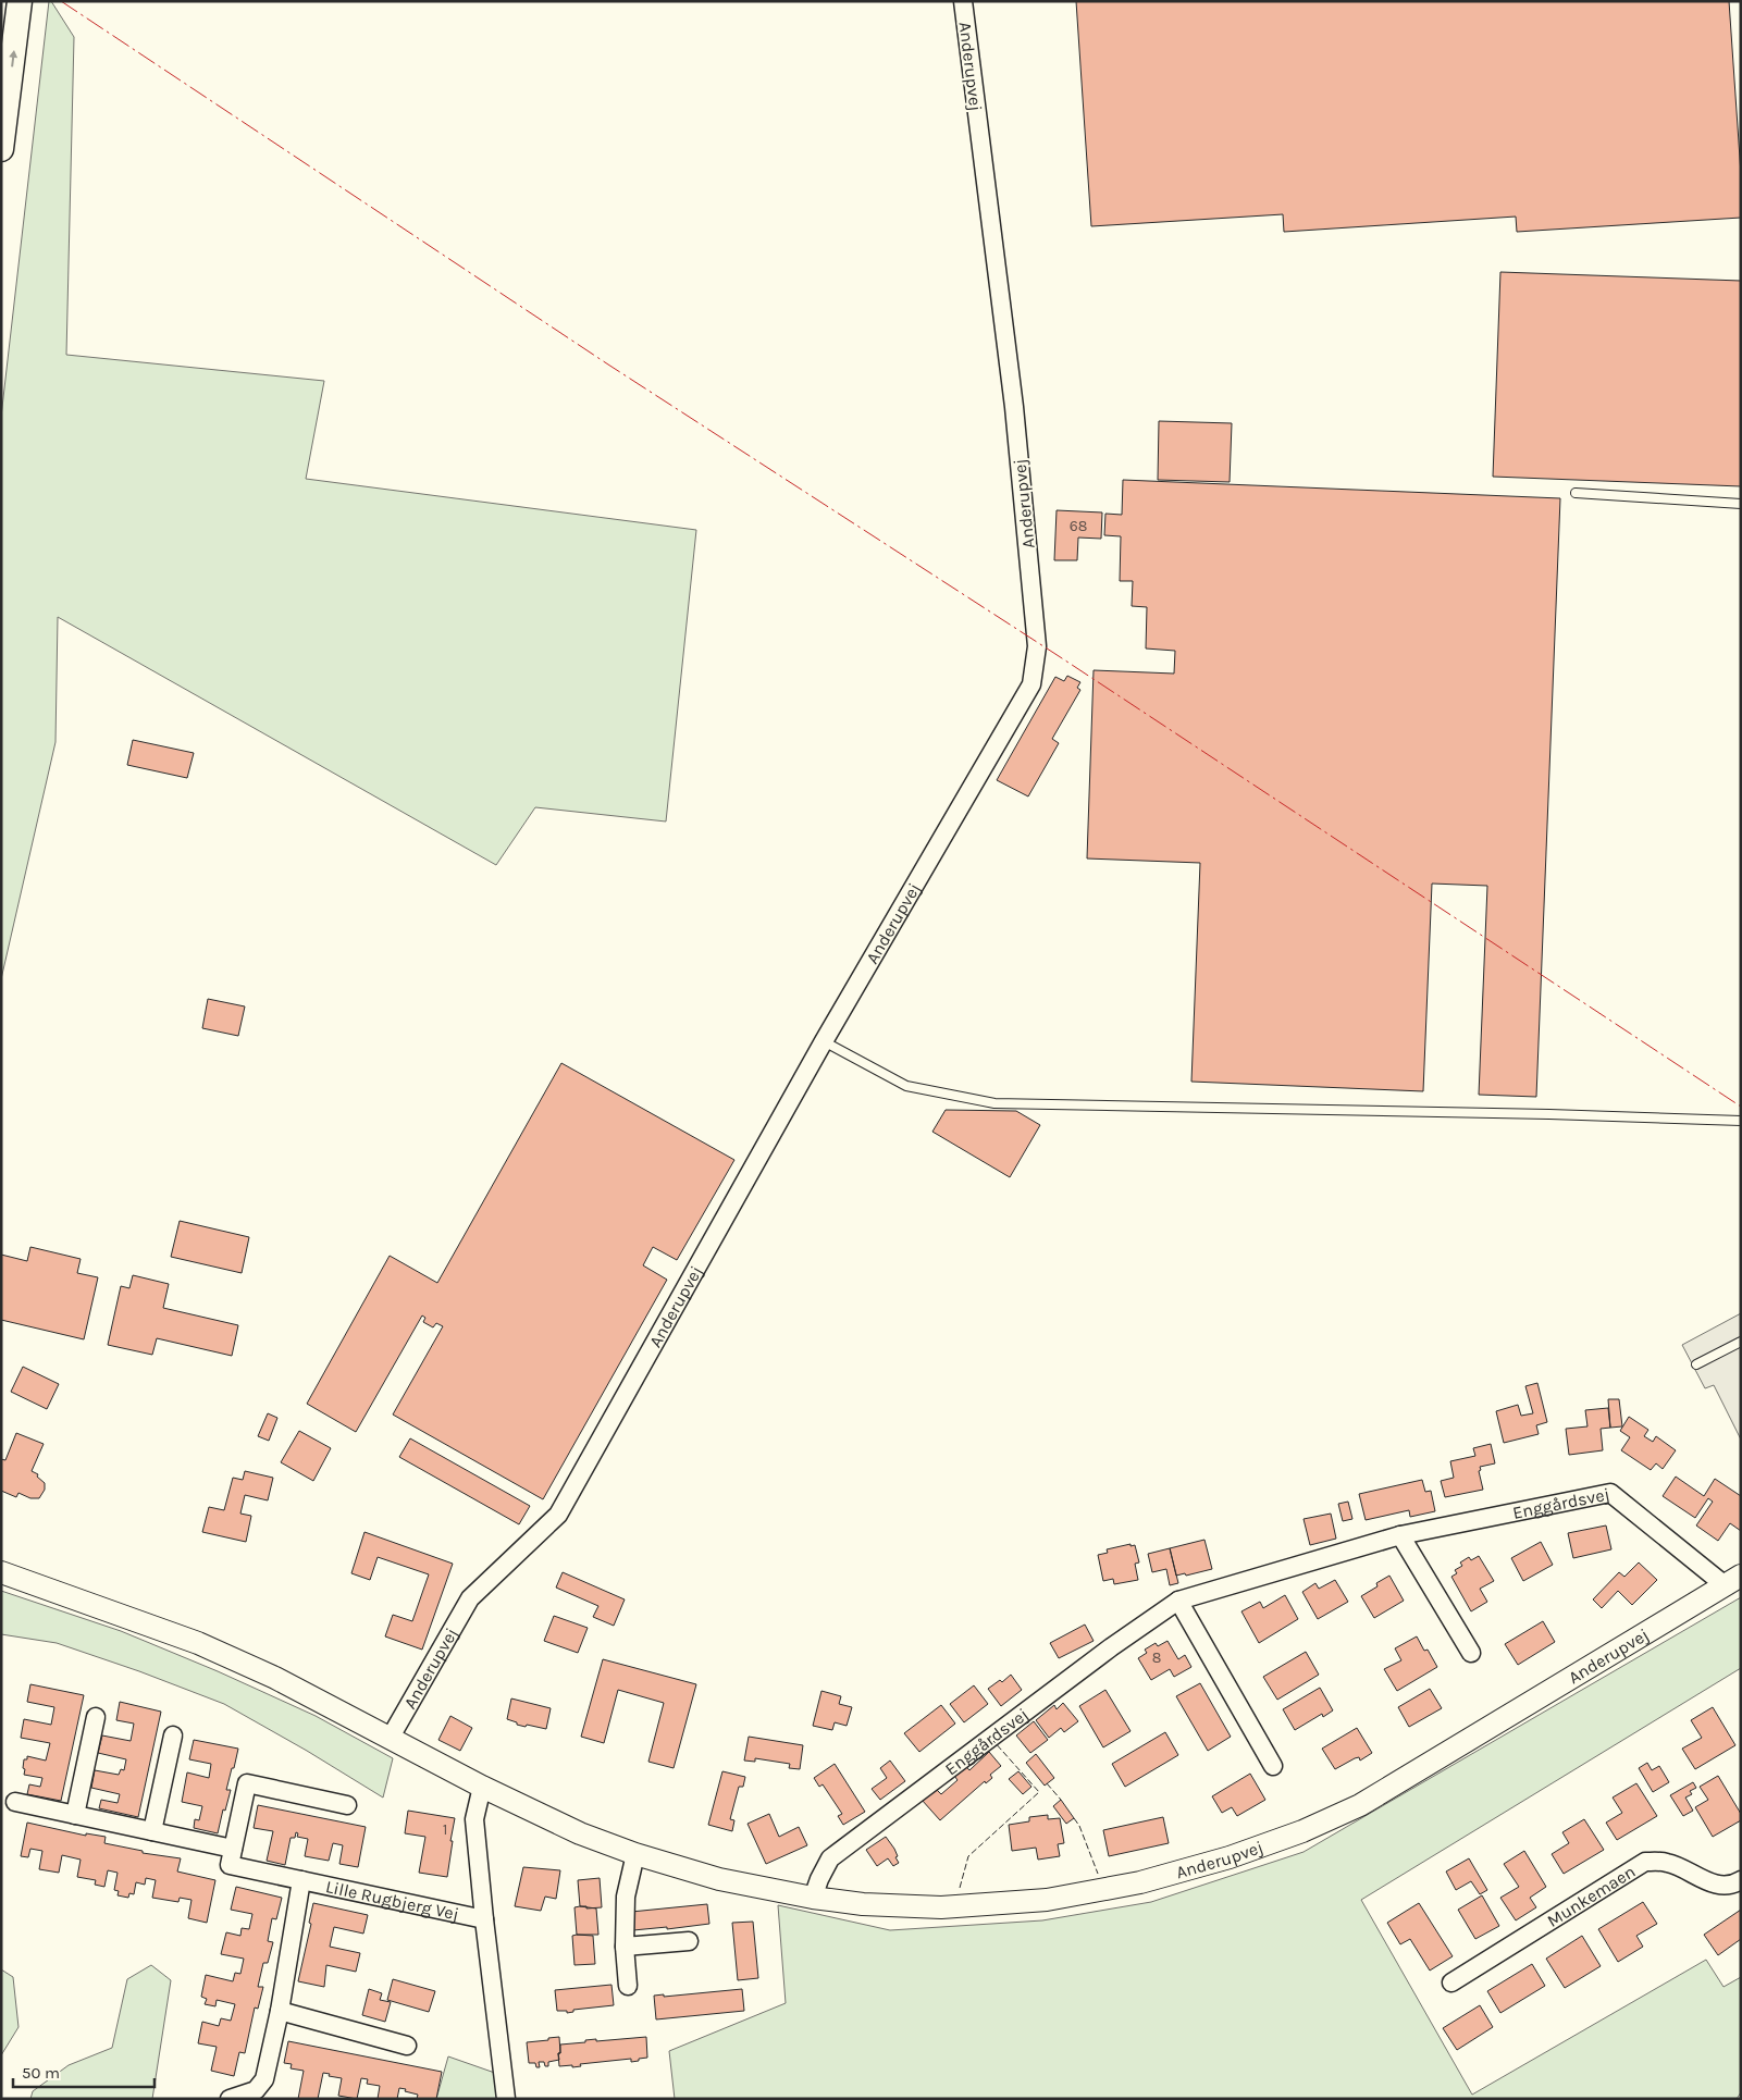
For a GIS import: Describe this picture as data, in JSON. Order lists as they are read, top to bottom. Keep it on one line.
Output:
{"streets":{"street":["Anderupvej","Enggårdsvej","Munkemaen","Lille Rugbjerg Vej"]},"crossings":[["Anderupvej","Enggårdsvej"],["Anderupvej","Lille Rugbjerg Vej"]],"house_numbers":["68","8","1"],"scale_bar":"50 m"}
